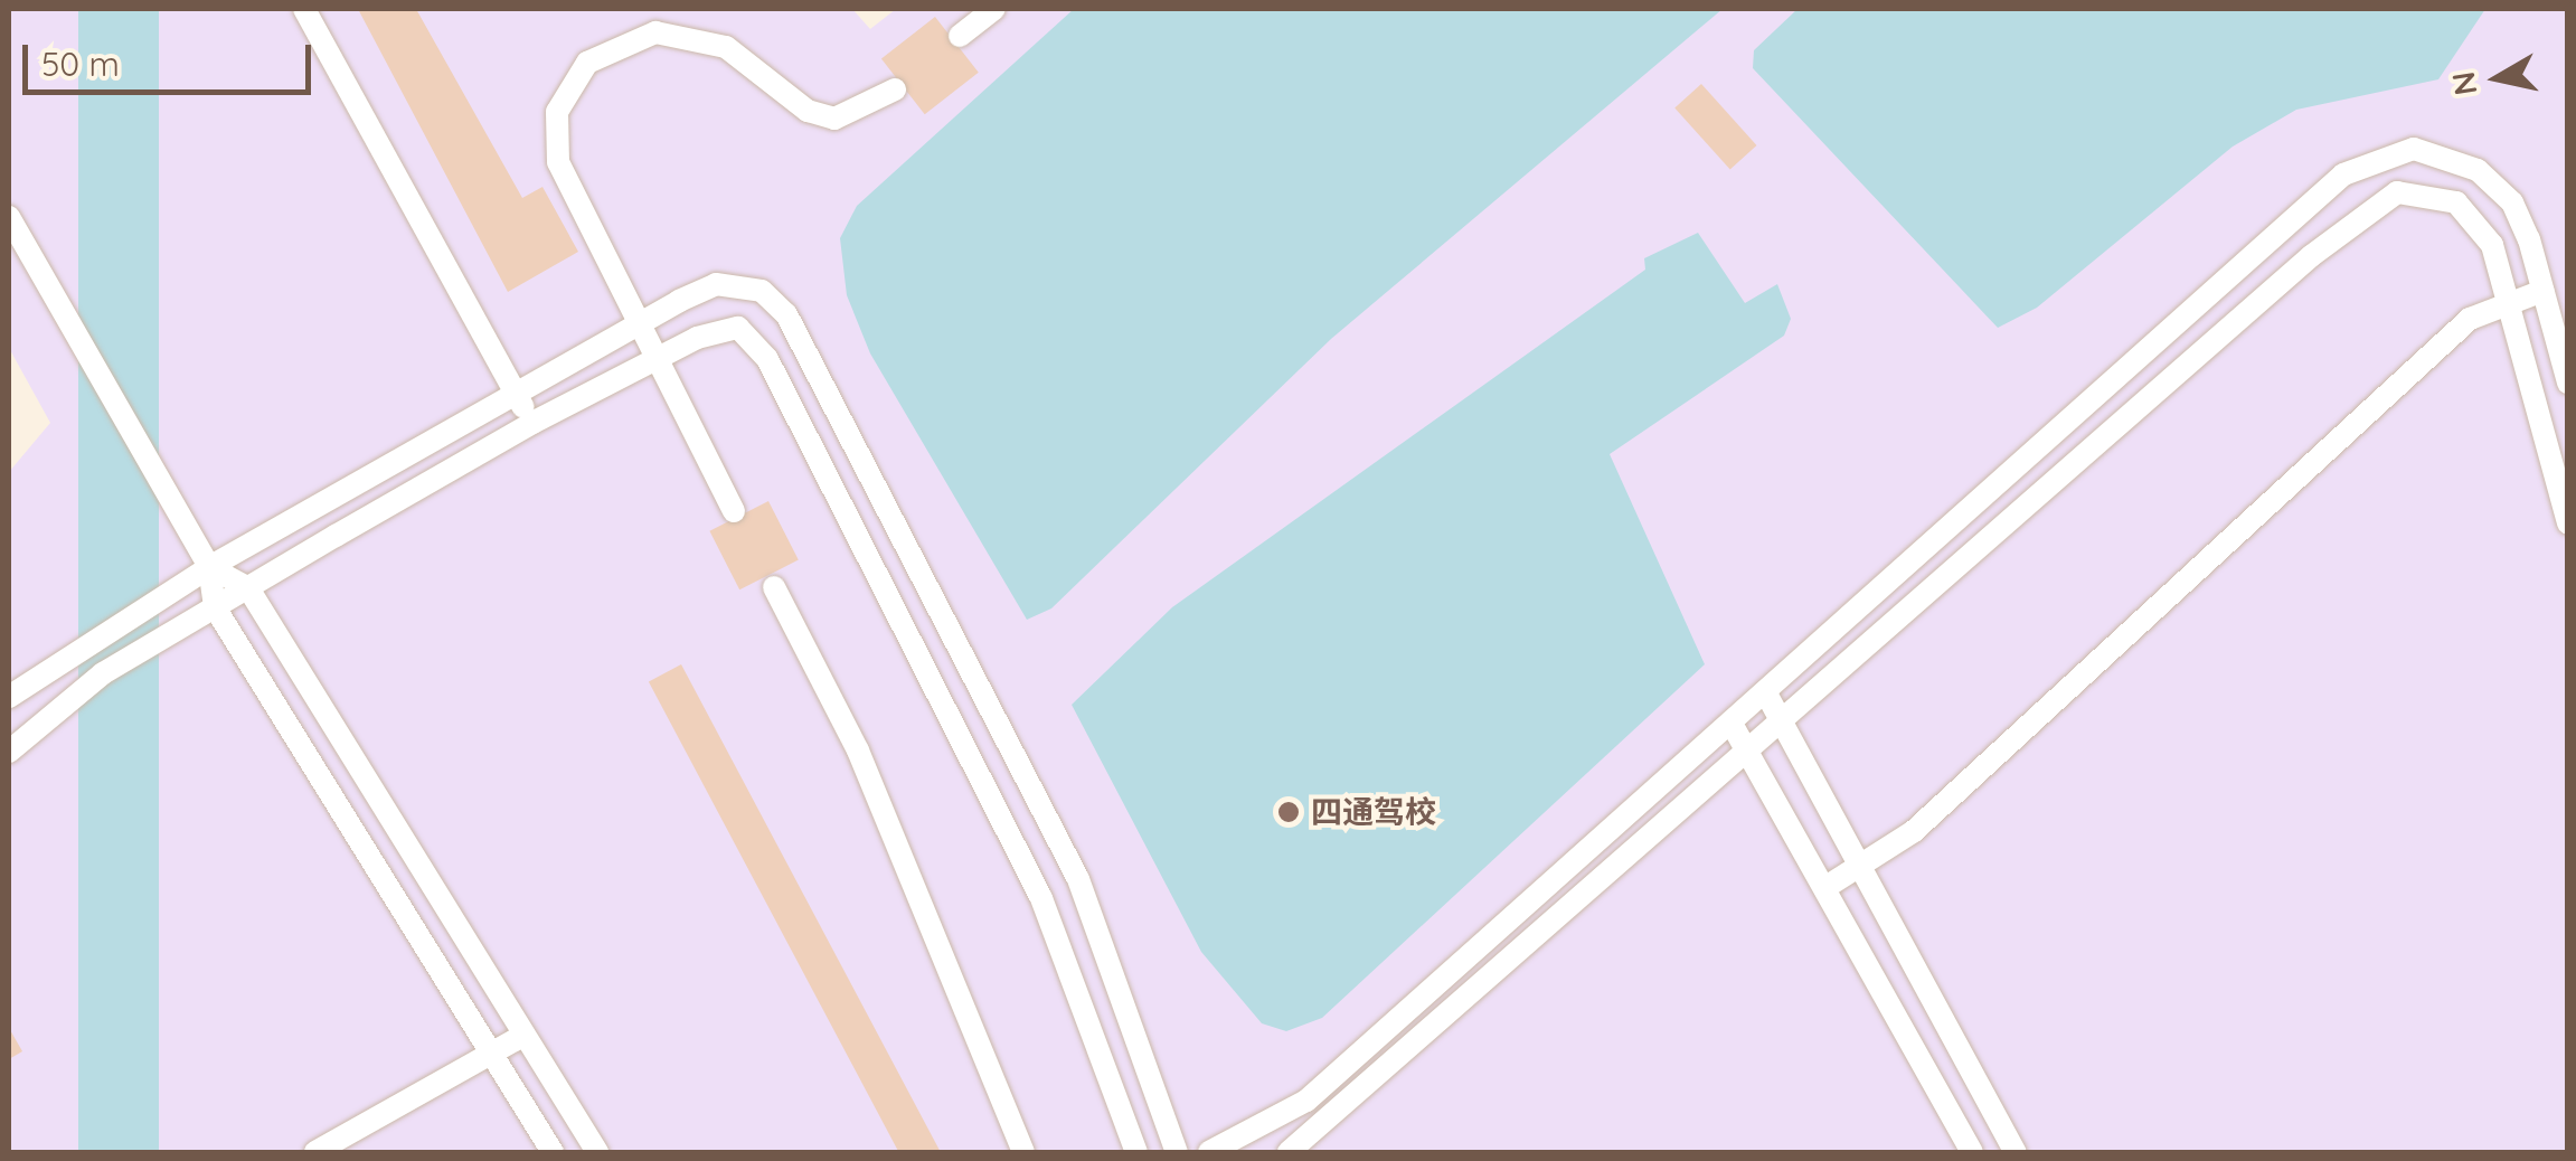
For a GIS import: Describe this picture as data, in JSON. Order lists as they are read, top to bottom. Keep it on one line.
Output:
{"places":["四通驾校"],"scale_bar":"50 m","north":"left"}
